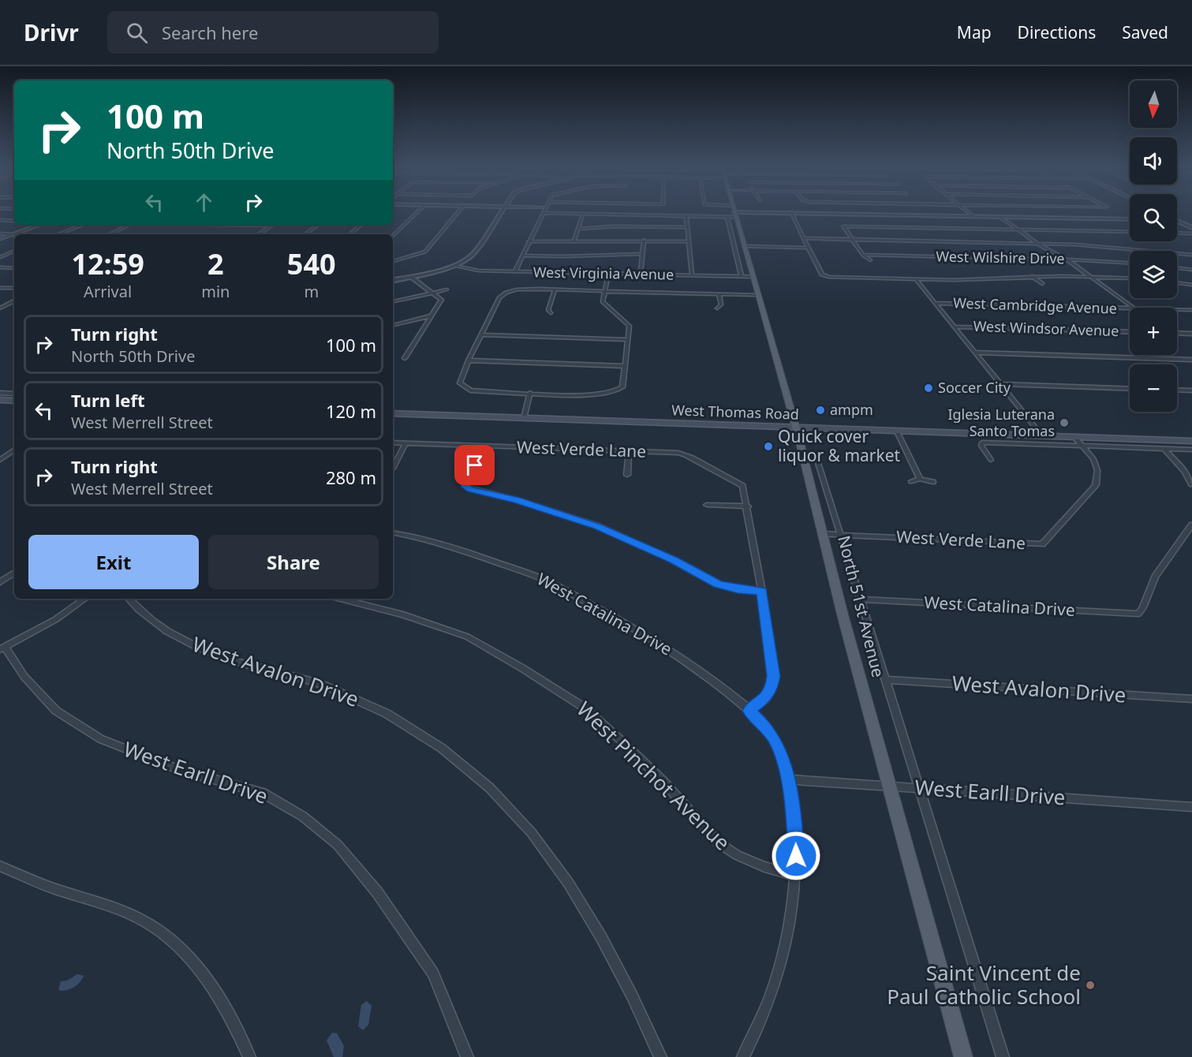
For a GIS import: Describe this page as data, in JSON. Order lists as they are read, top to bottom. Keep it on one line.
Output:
{"streets":{"main road":["West Thomas Road","North 51st Avenue"],"street":["West Wilshire Drive","West Virginia Avenue","West Cambridge Avenue","West Windsor Avenue","West Verde Lane","West Catalina Drive","West Avalon Drive","West Earll Drive","West Pinchot Avenue"]},"crossings":[["West Virginia Avenue","North 51st Avenue"],["West Thomas Road","North 51st Avenue"],["West Verde Lane","North 51st Avenue"],["North 51st Avenue","West Catalina Drive"],["North 51st Avenue","West Avalon Drive"],["North 51st Avenue","West Earll Drive"],["West Catalina Drive","West Earll Drive"],["West Catalina Drive","West Pinchot Avenue"]],"places":["Soccer City","ampm","Iglesia Luterana Santo Tomas","Quick cover liquor & market","Saint Vincent de Paul Catholic School"],"north":"bottom","page":{"header":"Drivr","search":"Search here","nav":["Map","Directions","Saved"],"map_buttons":["+","−"],"turn":["100 m","North 50th Drive"],"eta":["12:59","Arrival","2","min","540","m"],"list":[{"name":"Turn right","note":"North 50th Drive","value":"100 m"},{"name":"Turn left","note":"West Merrell Street","value":"120 m"},{"name":"Turn right","note":"West Merrell Street","value":"280 m"}],"buttons":["Exit","Share"]}}
